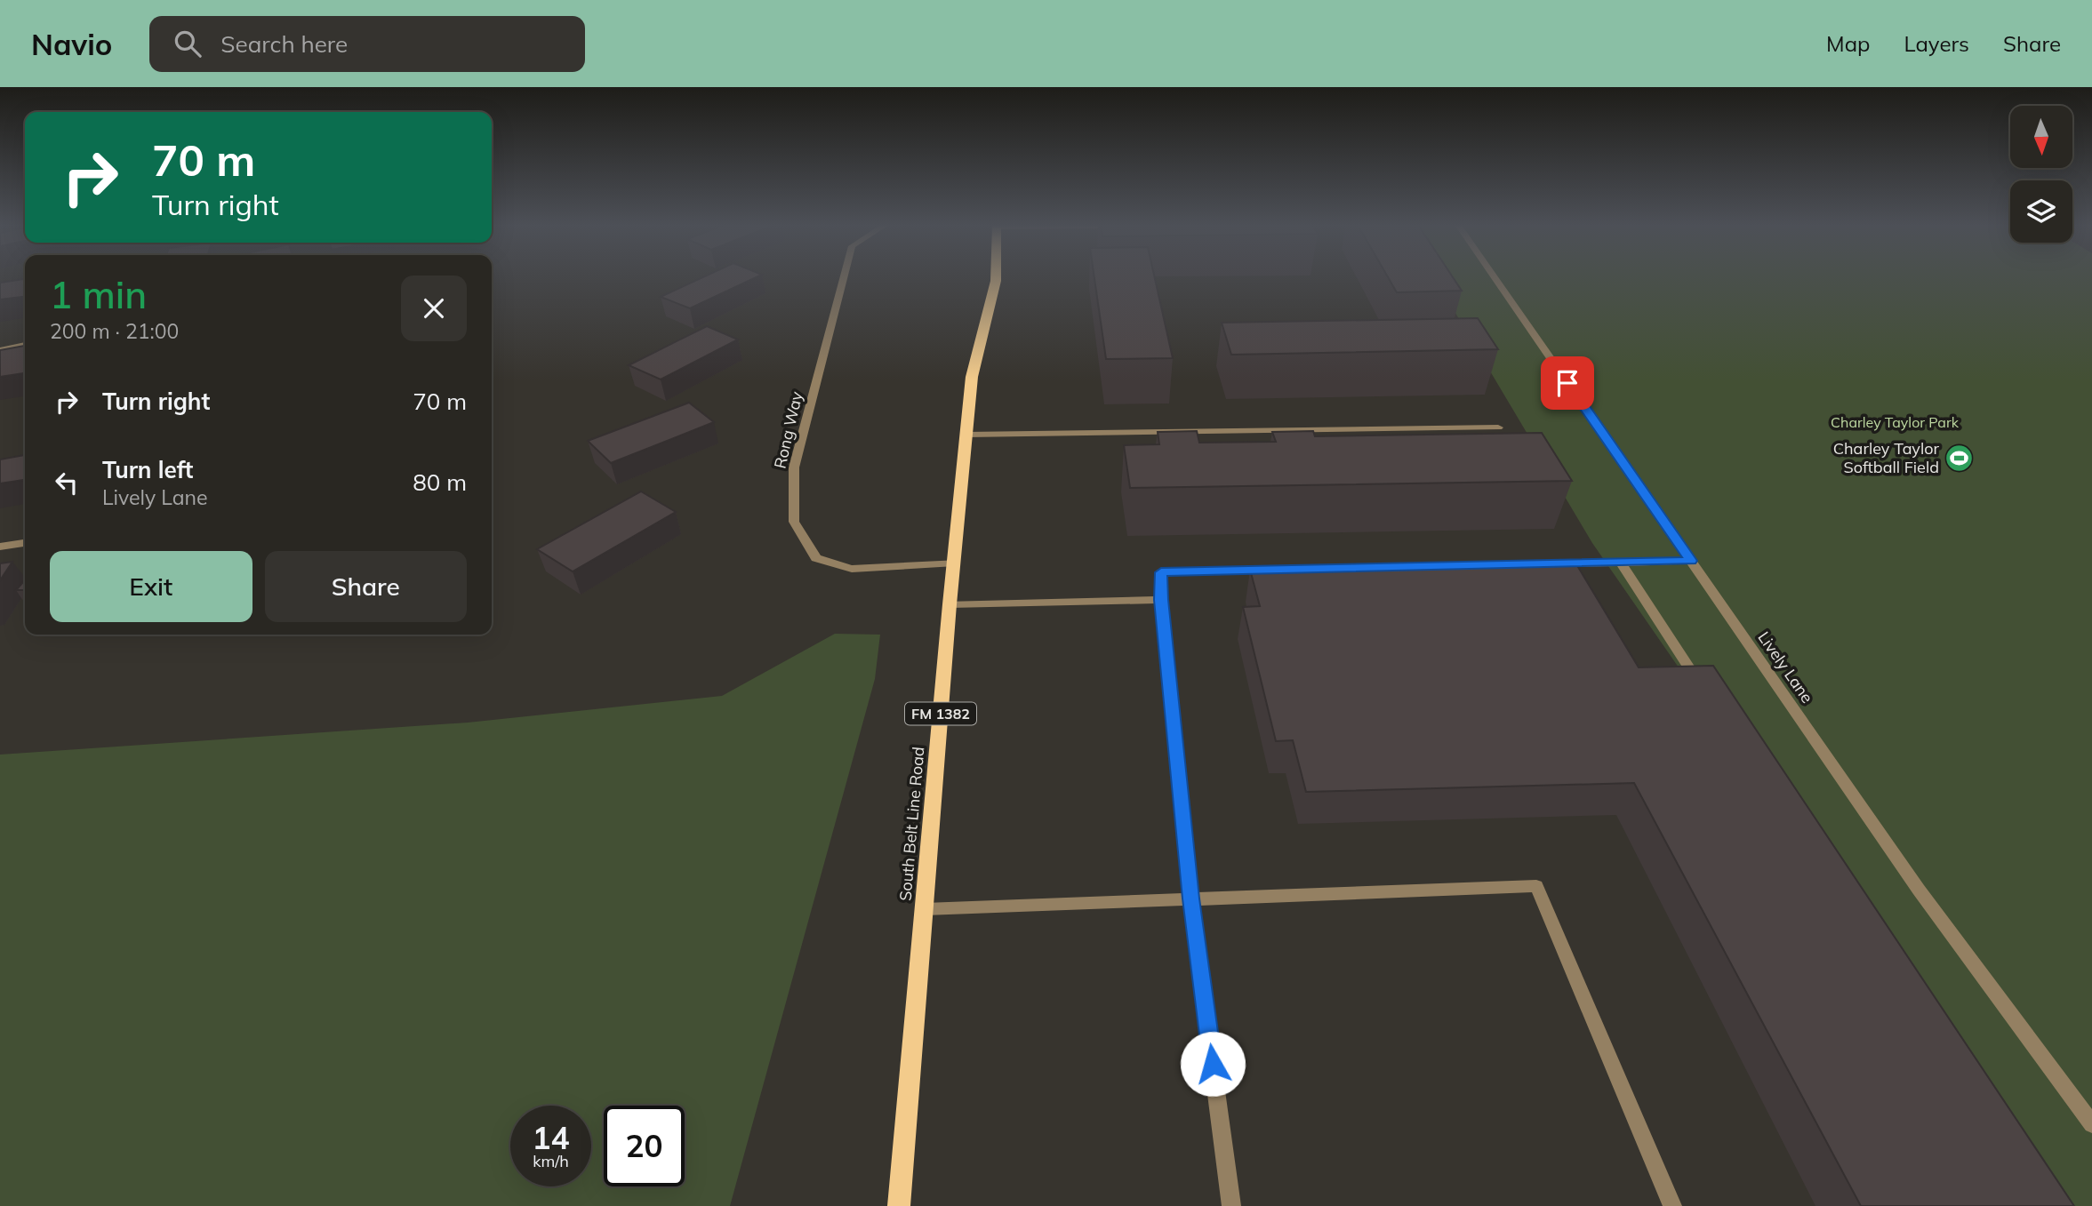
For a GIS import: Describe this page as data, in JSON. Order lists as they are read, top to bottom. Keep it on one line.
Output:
{"streets":{"main road":["FM 1382","South Belt Line Road"],"street":["Rong Way","Lively Lane"]},"crossings":[["Rong Way","South Belt Line Road"]],"parks":["Charley Taylor Park"],"places":{"sports":["Charley Taylor Softball Field"]},"north":"bottom","page":{"header":"Navio","search":"Search here","nav":["Map","Layers","Share"],"turn":["70 m","Turn right"],"heading":["1 min","200 m · 21:00"],"list":[{"name":"Turn right","value":"70 m"},{"name":"Turn left","note":"Lively Lane","value":"80 m"}],"buttons":["Exit","Share"],"speed":"14 km/h","limit":"20"}}
